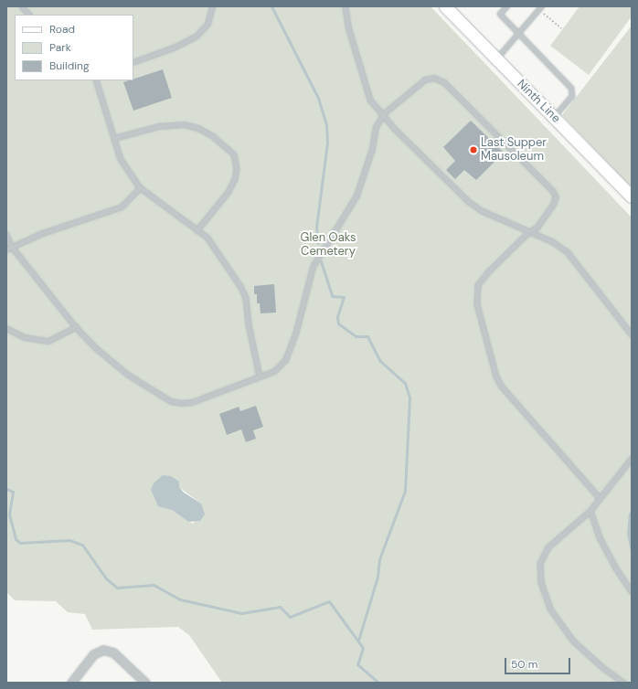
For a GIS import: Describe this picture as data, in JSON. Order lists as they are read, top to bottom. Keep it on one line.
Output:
{"streets":{"main road":["Ninth Line"]},"parks":["Glen Oaks Cemetery"],"places":["Last Supper Mausoleum"],"legend":["Road","Park","Building"],"scale_bar":"50 m"}
